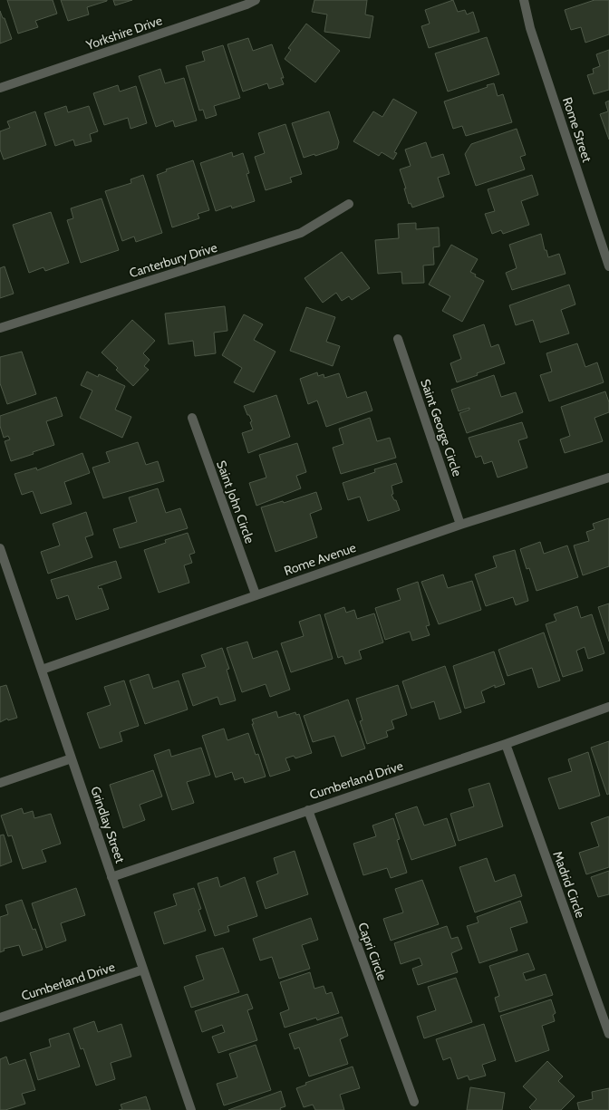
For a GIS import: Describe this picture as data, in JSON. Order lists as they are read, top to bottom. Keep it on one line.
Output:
{"streets":{"street":["Yorkshire Drive","Rome Street","Canterbury Drive","Saint George Circle","Saint John Circle","Rome Avenue","Cumberland Drive","Grindlay Street","Madrid Circle","Capri Circle"]},"crossings":[["Saint George Circle","Rome Avenue"],["Saint John Circle","Rome Avenue"],["Rome Avenue","Grindlay Street"],["Cumberland Drive","Grindlay Street"],["Cumberland Drive","Madrid Circle"],["Cumberland Drive","Capri Circle"]]}
